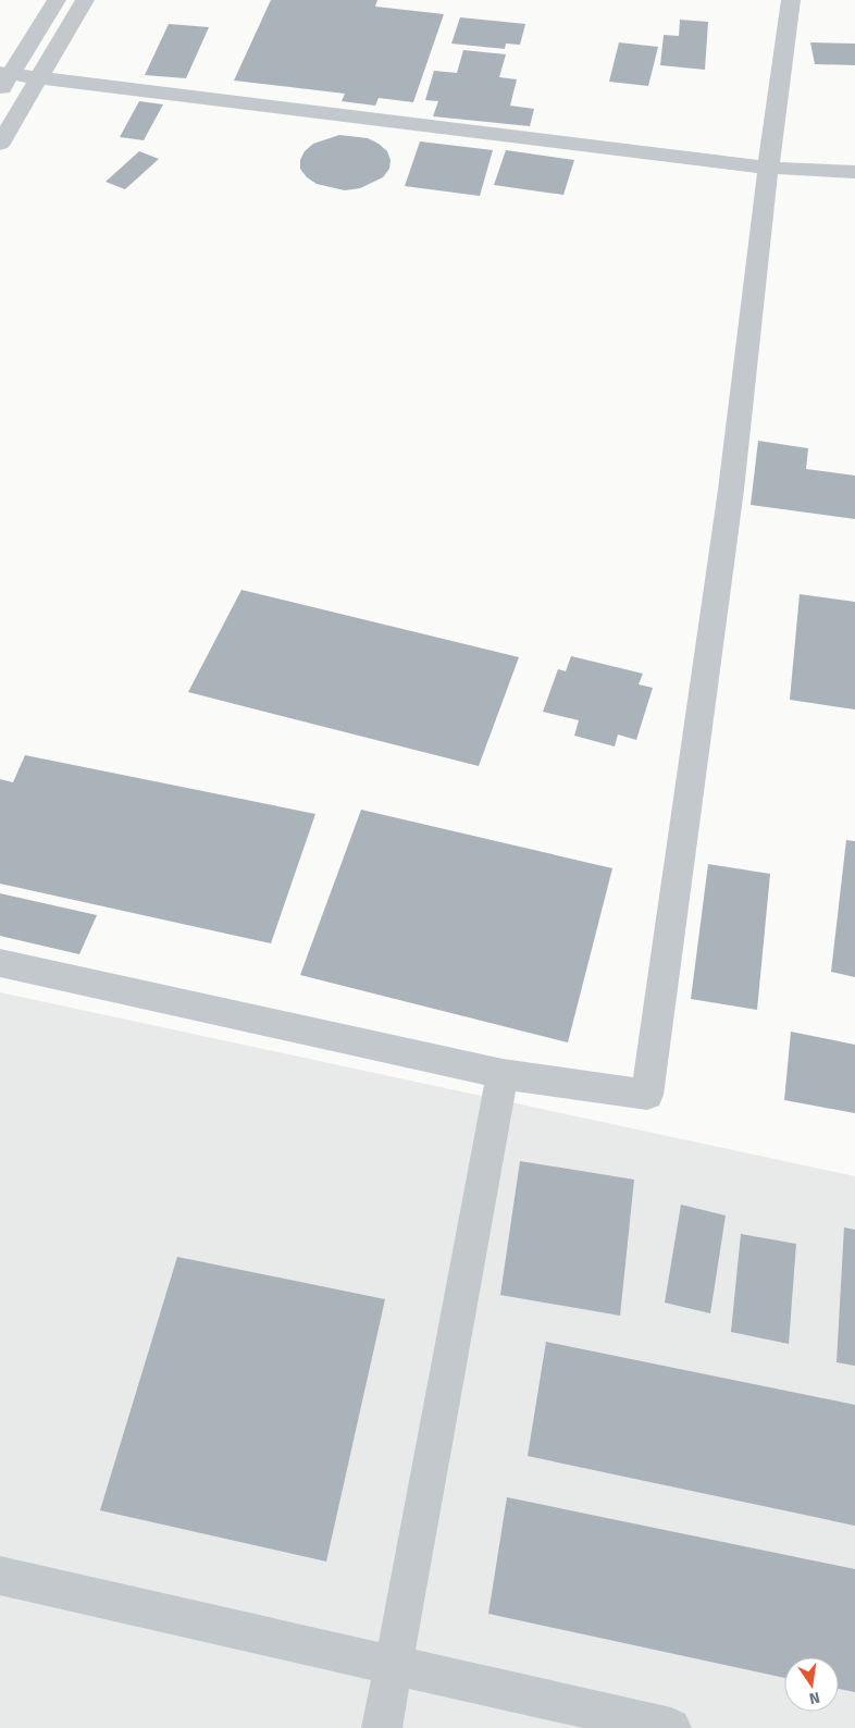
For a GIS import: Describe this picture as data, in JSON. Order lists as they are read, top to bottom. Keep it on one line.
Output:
{"north":"bottom"}
